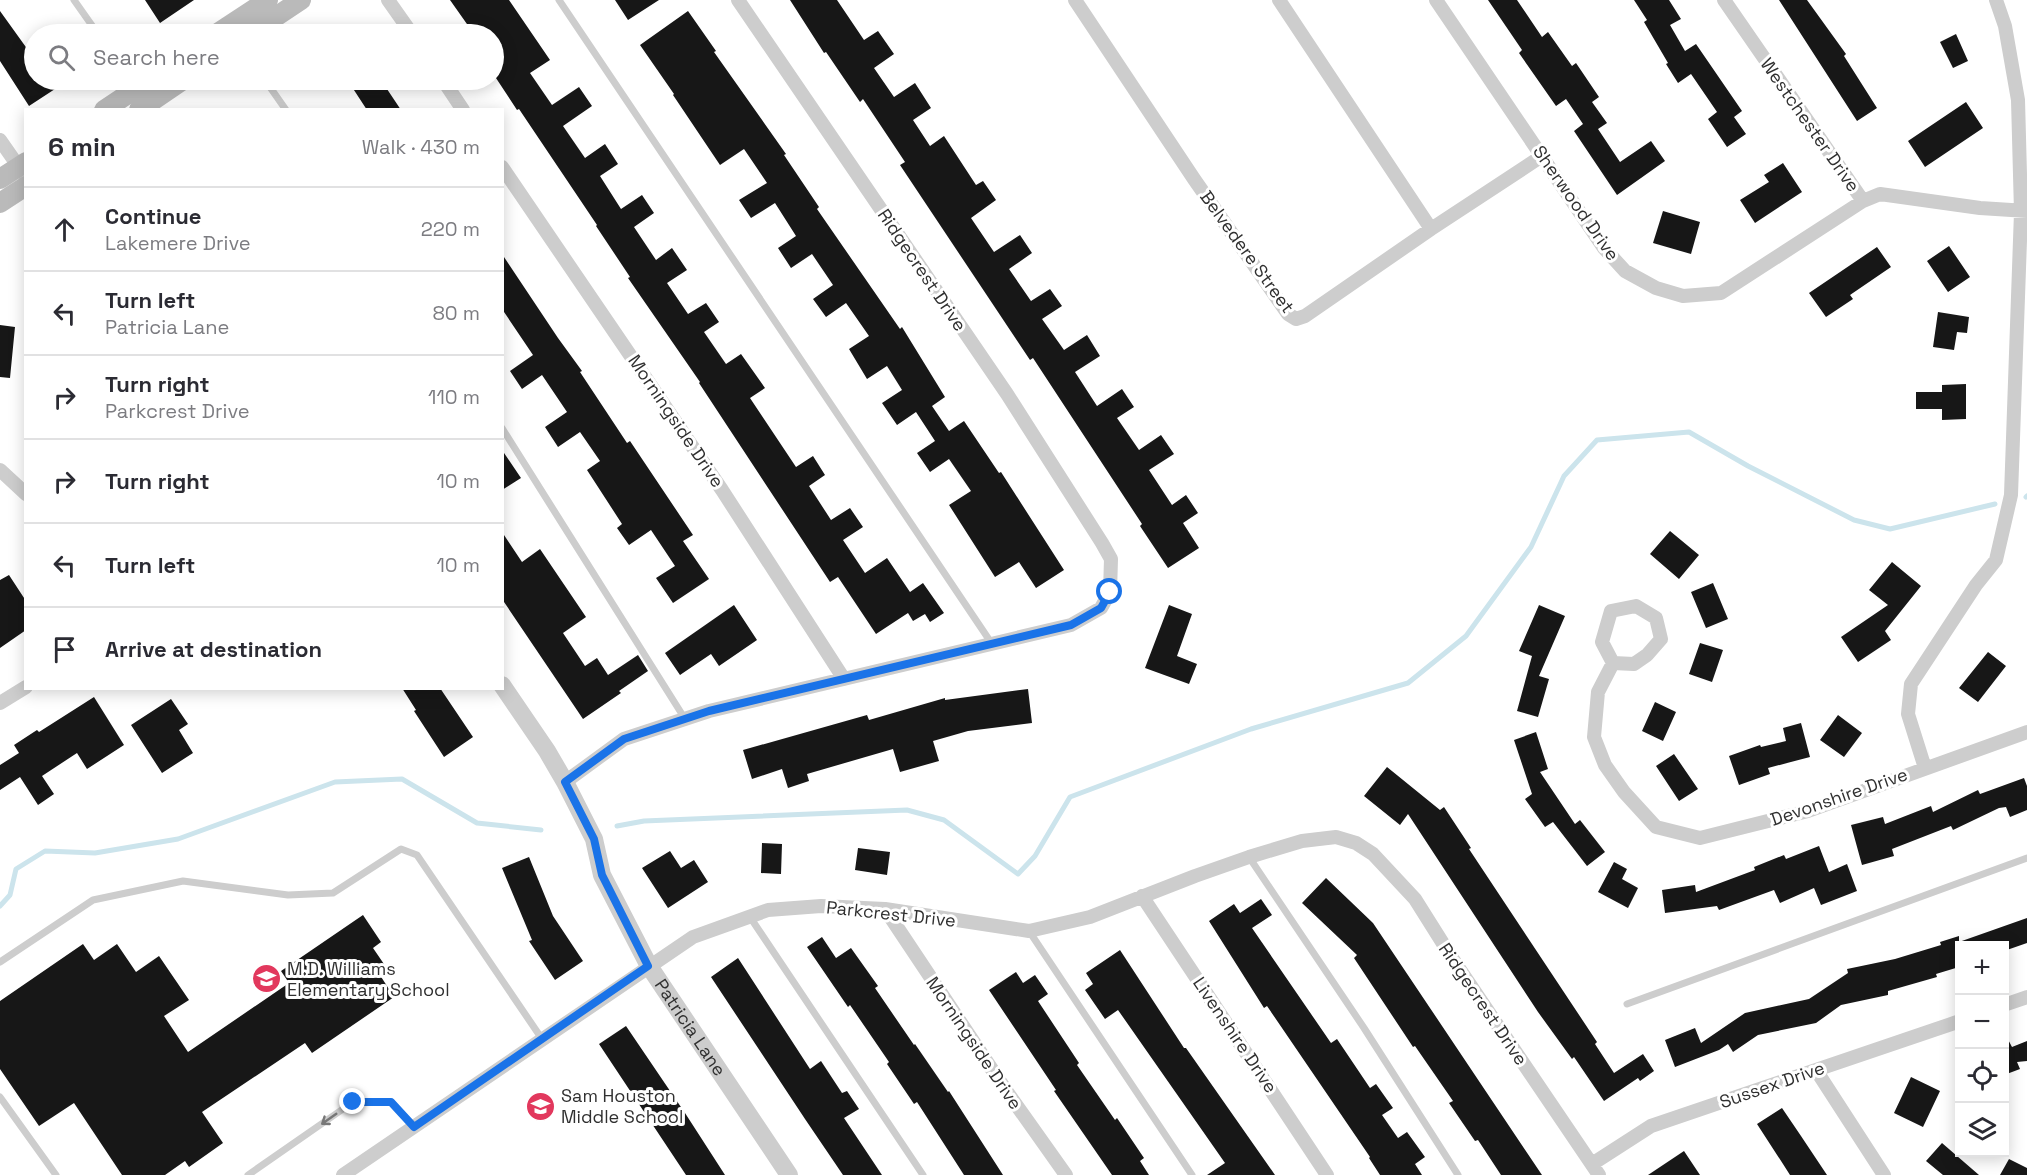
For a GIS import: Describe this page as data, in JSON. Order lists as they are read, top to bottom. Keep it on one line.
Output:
{"streets":{"street":["Westchester Drive","Sherwood Drive","Belvedere Street","Ridgecrest Drive","Morningside Drive","Devonshire Drive","Parkcrest Drive","Patricia Lane","Livenshire Drive","Sussex Drive"]},"crossings":[["Westchester Drive","Sherwood Drive"],["Sherwood Drive","Belvedere Street"],["Ridgecrest Drive","Morningside Drive"],["Ridgecrest Drive","Parkcrest Drive"],["Ridgecrest Drive","Patricia Lane"],["Ridgecrest Drive","Sussex Drive"],["Morningside Drive","Parkcrest Drive"],["Parkcrest Drive","Patricia Lane"],["Parkcrest Drive","Livenshire Drive"]],"places":{"school or university":["M.D. Williams Elementary School","Sam Houston Middle School"]},"page":{"search":"Search here","heading":["6 min","Walk · 430 m"],"list":[["Continue","Lakemere Drive","220 m"],["Turn left","Patricia Lane","80 m"],["Turn right","Parkcrest Drive","110 m"],["Turn right","10 m"],["Turn left","10 m"],"Arrive at destination"],"map_buttons":["+","−"]}}
